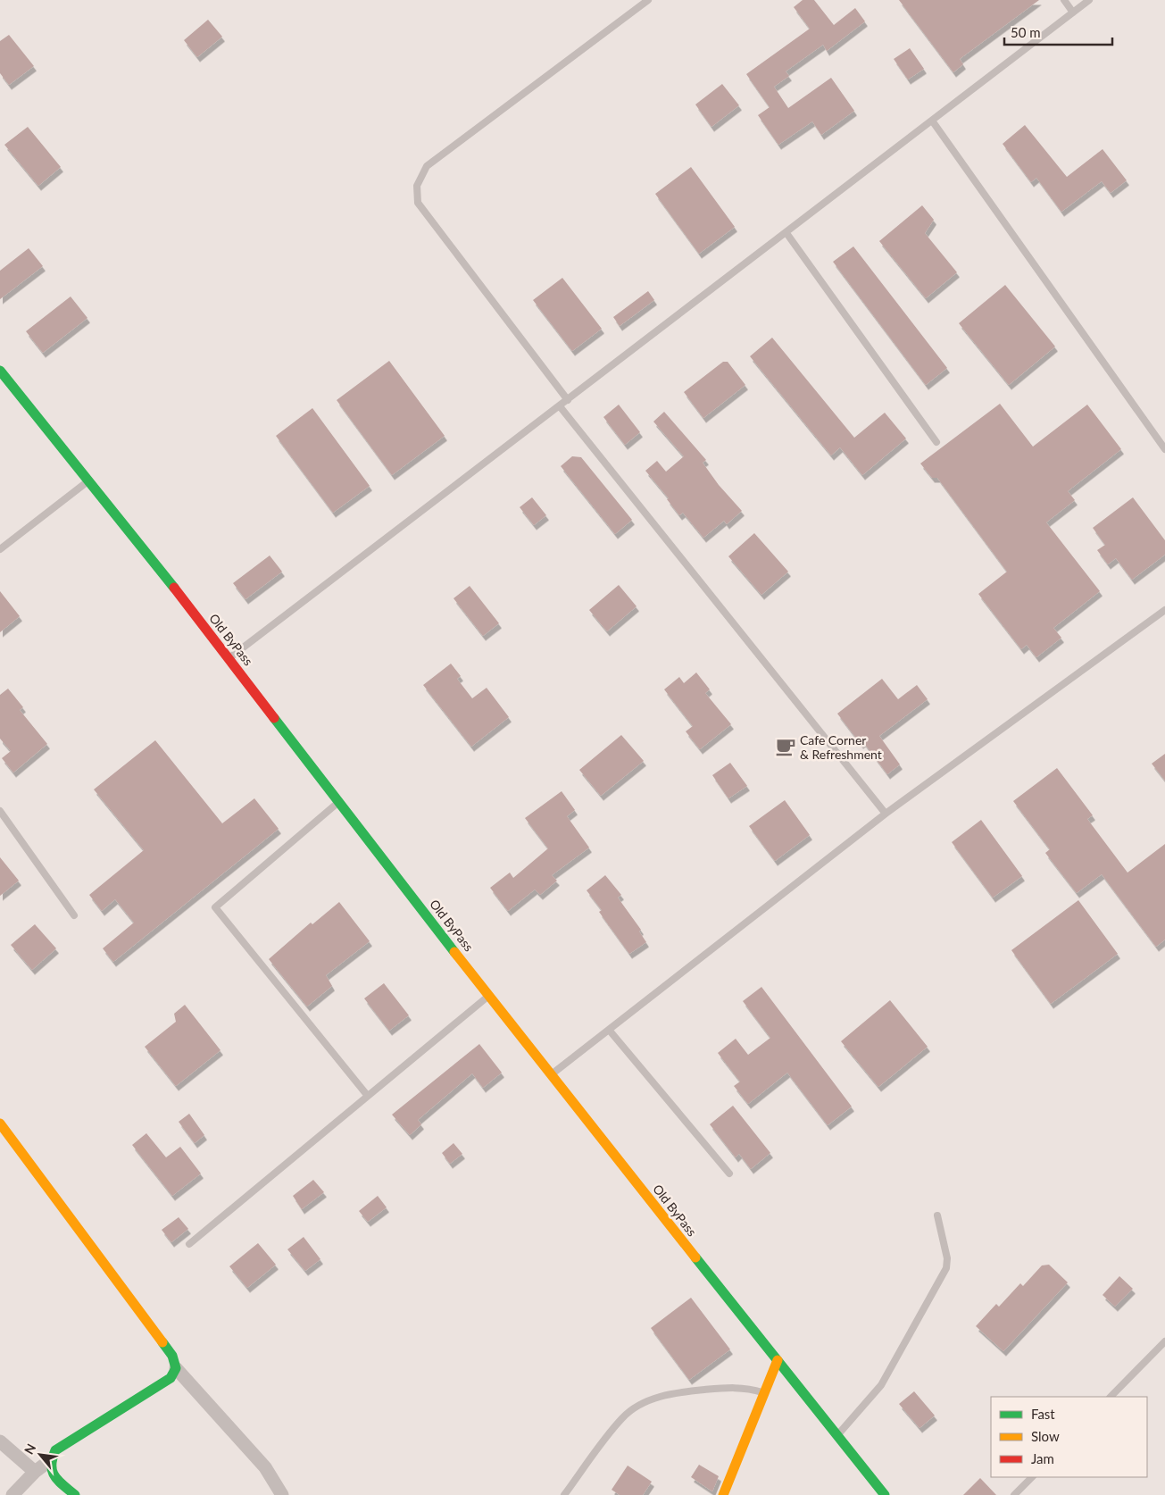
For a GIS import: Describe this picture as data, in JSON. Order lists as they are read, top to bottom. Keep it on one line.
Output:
{"streets":{"main road":["Old ByPass"]},"places":{"cafe":["Cafe Corner & Refreshment"]},"legend":["Fast","Slow","Jam"],"scale_bar":"50 m","north":"top left"}
